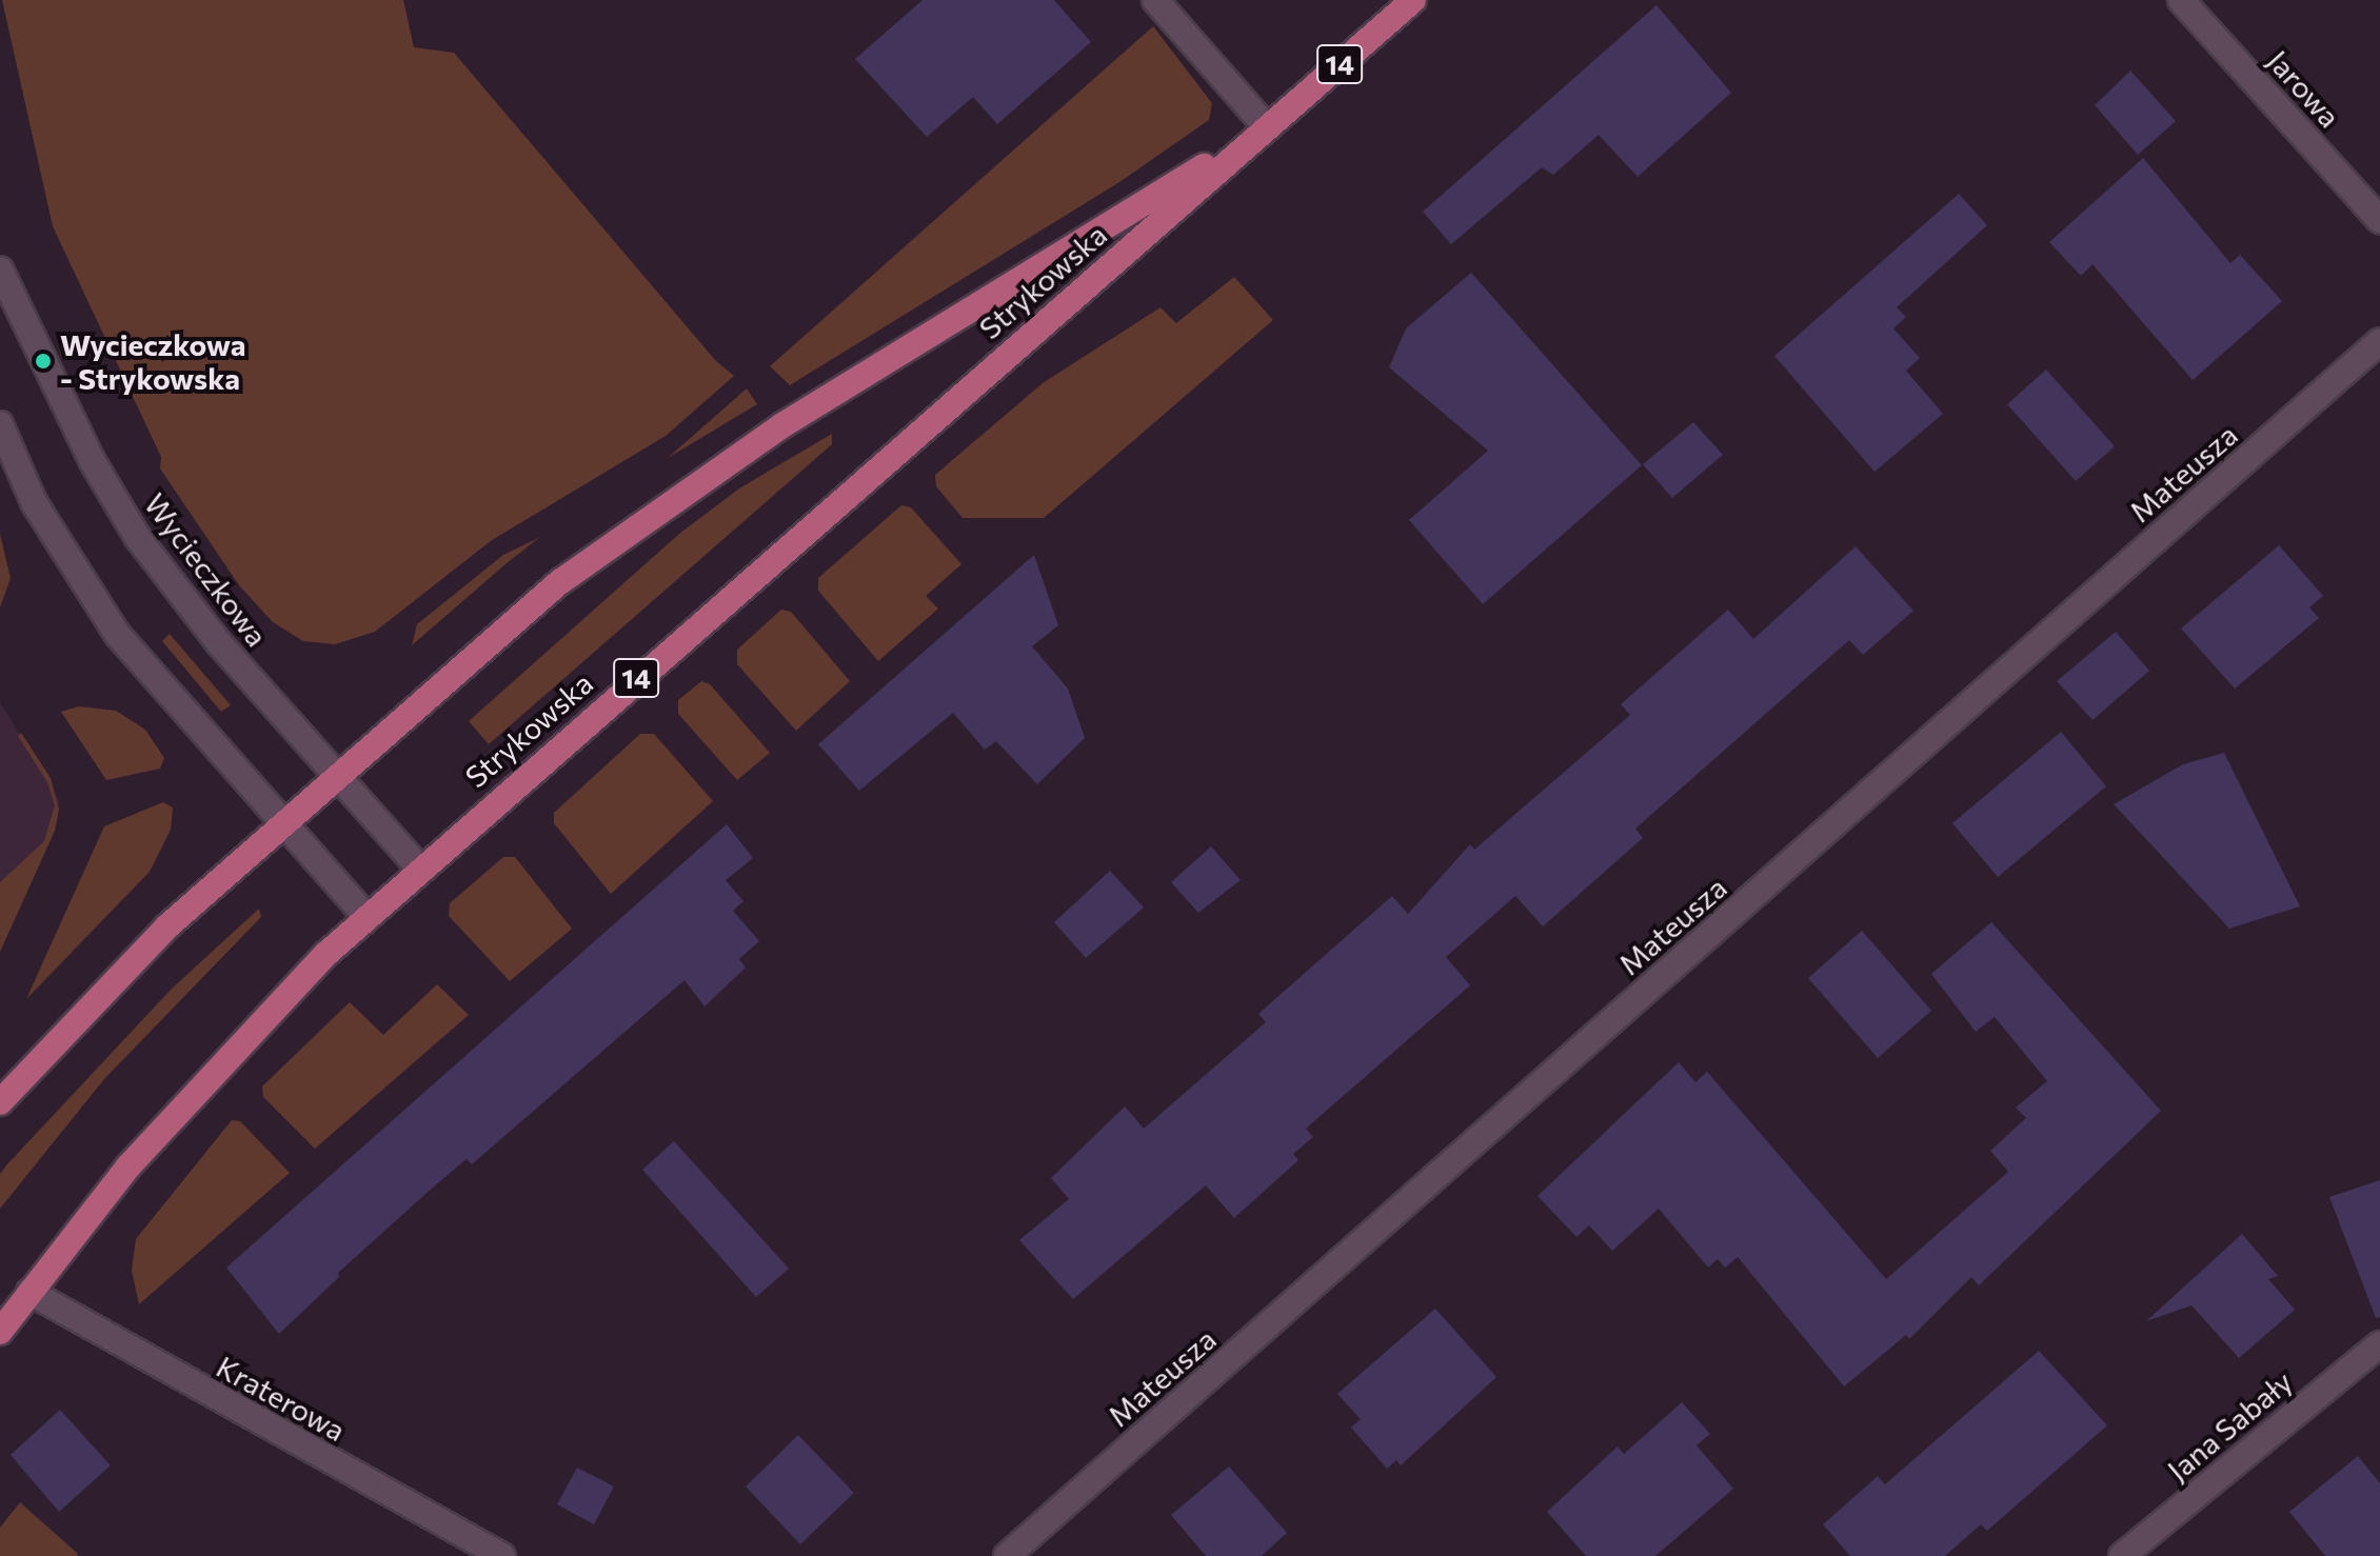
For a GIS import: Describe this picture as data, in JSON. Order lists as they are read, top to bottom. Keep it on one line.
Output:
{"streets":{"main road":["14","Strykowska"],"street":["Jarowa","Mateusza","Wycieczkowa","Kraterowa","Jana Sabały"]},"crossings":[["Strykowska","Wycieczkowa"],["Strykowska","Kraterowa"]],"places":["Wycieczkowa - Strykowska"]}
